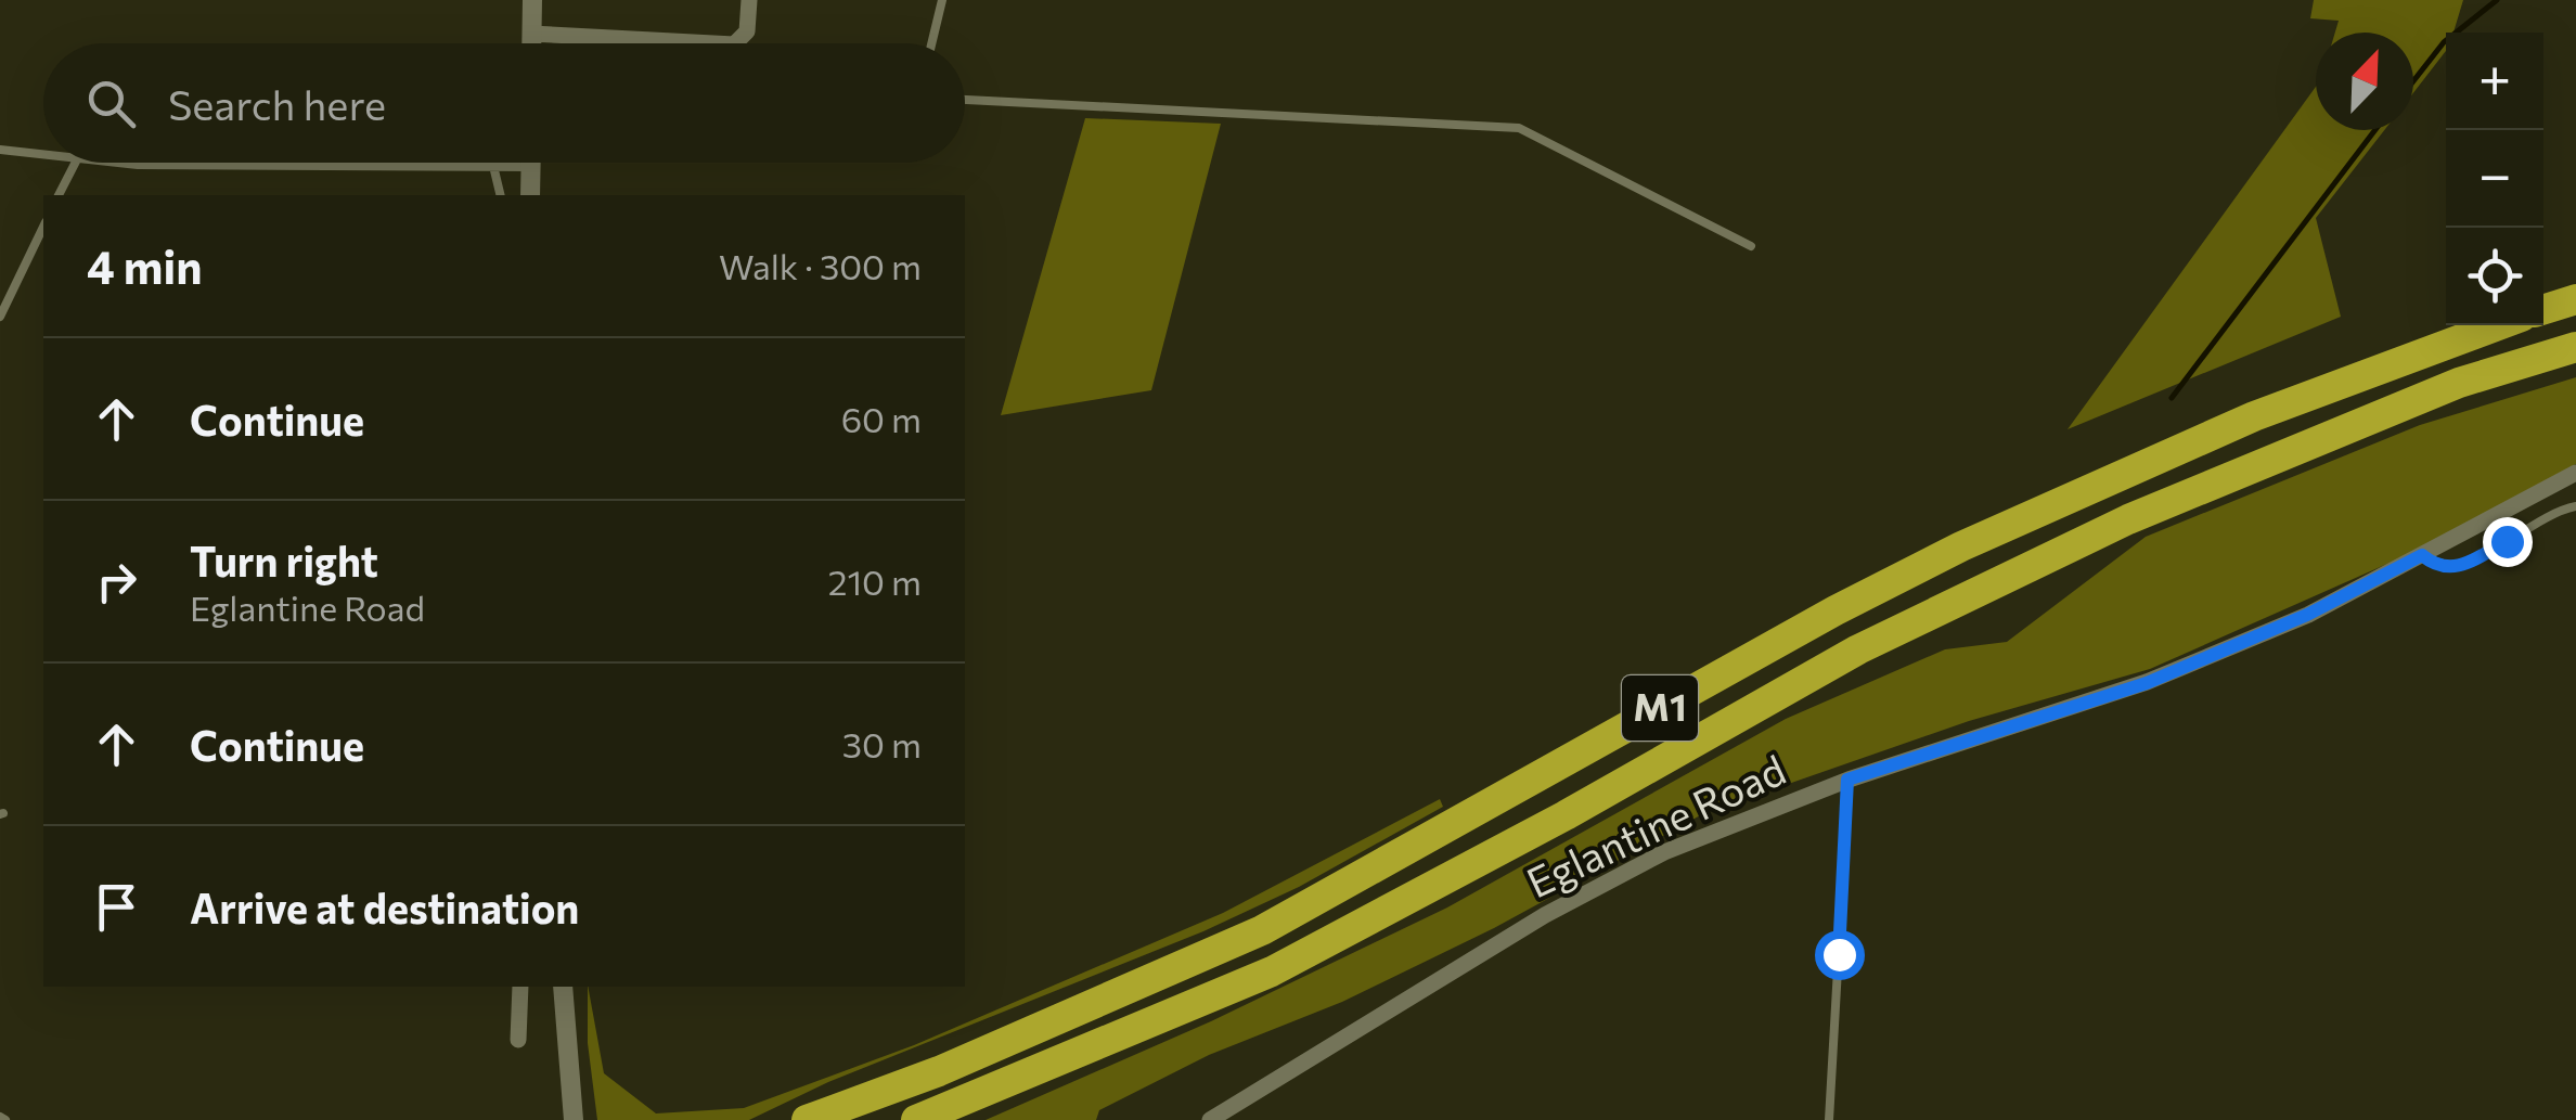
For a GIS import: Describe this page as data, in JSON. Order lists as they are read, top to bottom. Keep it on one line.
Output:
{"streets":{"highway":["M1"],"street":["Eglantine Road"]},"north":"top right","page":{"map_buttons":["+","−"],"search":"Search here","heading":["4 min","Walk · 300 m"],"list":[["Continue","60 m"],["Turn right","Eglantine Road","210 m"],["Continue","30 m"],"Arrive at destination"]}}
